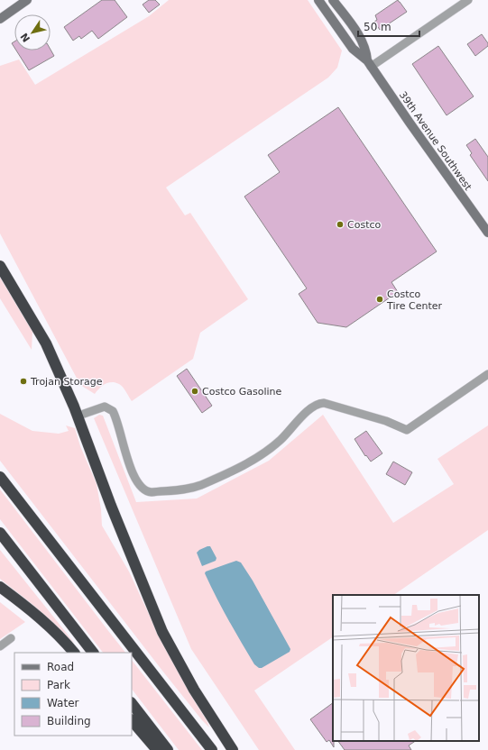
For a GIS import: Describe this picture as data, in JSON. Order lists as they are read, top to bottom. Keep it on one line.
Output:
{"streets":{"main road":["39th Avenue Southwest"]},"places":["Costco","Costco Tire Center","Trojan Storage","Costco Gasoline"],"legend":["Road","Park","Water","Building"],"scale_bar":"50 m","north":"bottom left"}
